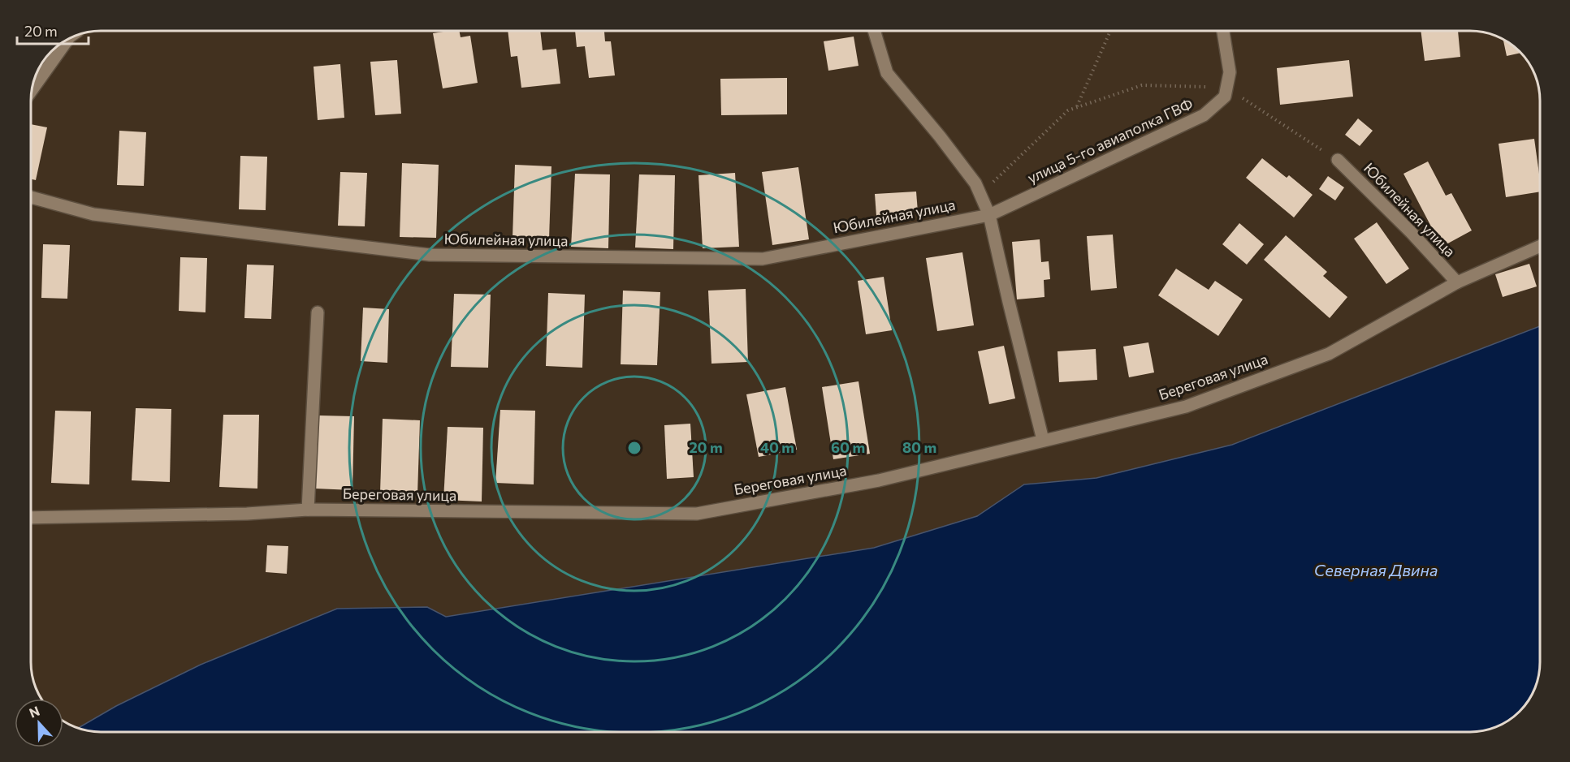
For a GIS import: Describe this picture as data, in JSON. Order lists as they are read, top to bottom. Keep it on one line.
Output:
{"streets":{"street":["улица 5-го авиаполка ГВФ","Юбилейная улица","Береговая улица"]},"crossings":[["улица 5-го авиаполка ГВФ","Юбилейная улица"],["Юбилейная улица","Береговая улица"]],"water":["Северная Двина"],"scale_bar":"20 m","north":"top","rings":["20 m","40 m","60 m","80 m"]}
